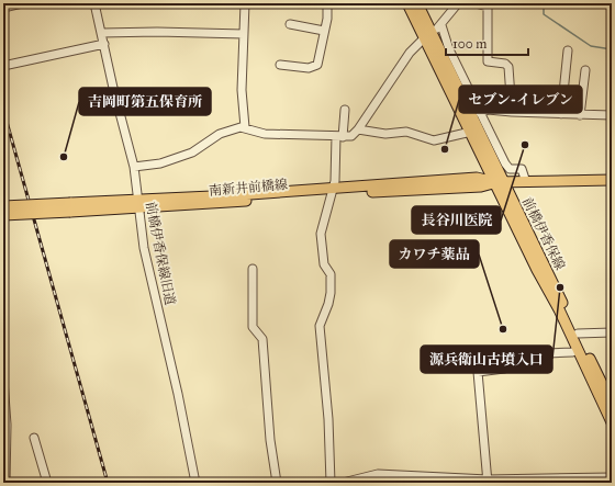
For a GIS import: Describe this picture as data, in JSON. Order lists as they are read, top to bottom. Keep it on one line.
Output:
{"streets":{"main road":["南新井前橋線","前橋伊香保線"],"street":["前橋伊香保線旧道"]},"crossings":[["南新井前橋線","前橋伊香保線"],["南新井前橋線","前橋伊香保線旧道"]],"places":["長谷川医院","セブン-イレブン","吉岡町第五保育所","源兵衛山古墳入口","カワチ薬品"],"scale_bar":"100 m"}
